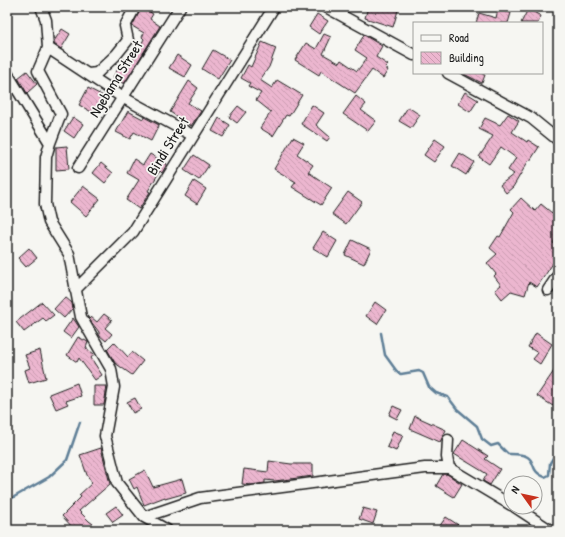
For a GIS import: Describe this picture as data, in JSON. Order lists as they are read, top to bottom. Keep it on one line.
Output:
{"streets":{"street":["Ngebama Street","Bindi Street"]},"legend":["Road","Building"],"north":"top left"}
